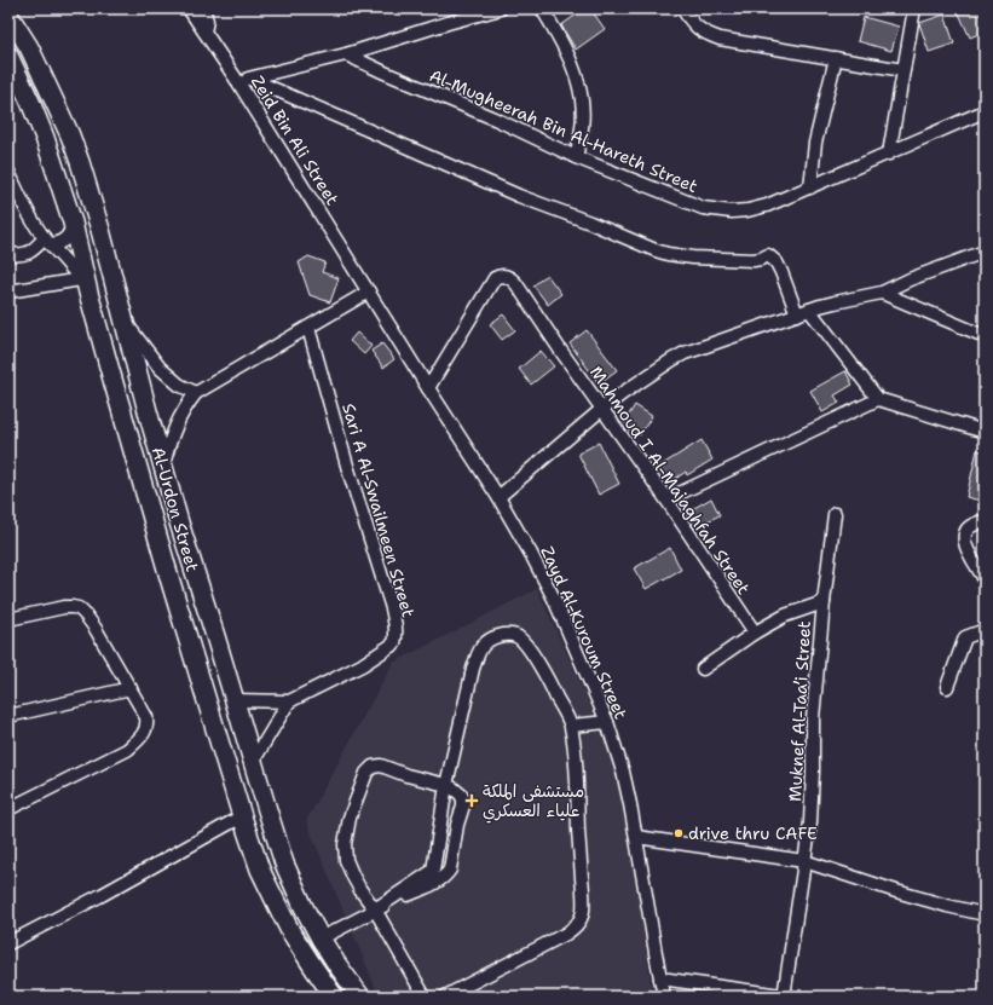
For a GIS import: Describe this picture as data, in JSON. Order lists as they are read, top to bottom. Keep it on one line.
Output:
{"streets":{"highway":["Al-Urdon Street"],"street":["Al-Mugheerah Bin Al-Hareth Street","Zeid Bin Ali Street","Mahmoud I Al-Majaghfah Street","Sari A Al-Swailmeen Street","Zayd Al-Kuroum Street","Muknef Al-Taa’i Street"]},"crossings":[["Zeid Bin Ali Street","Zayd Al-Kuroum Street"],["Mahmoud I Al-Majaghfah Street","Zayd Al-Kuroum Street"],["Al-Urdon Street","Sari A Al-Swailmeen Street"]],"places":{"health":["مستشفى الملكة علياء العسكري"],"other":["drive thru CAFE"]}}
